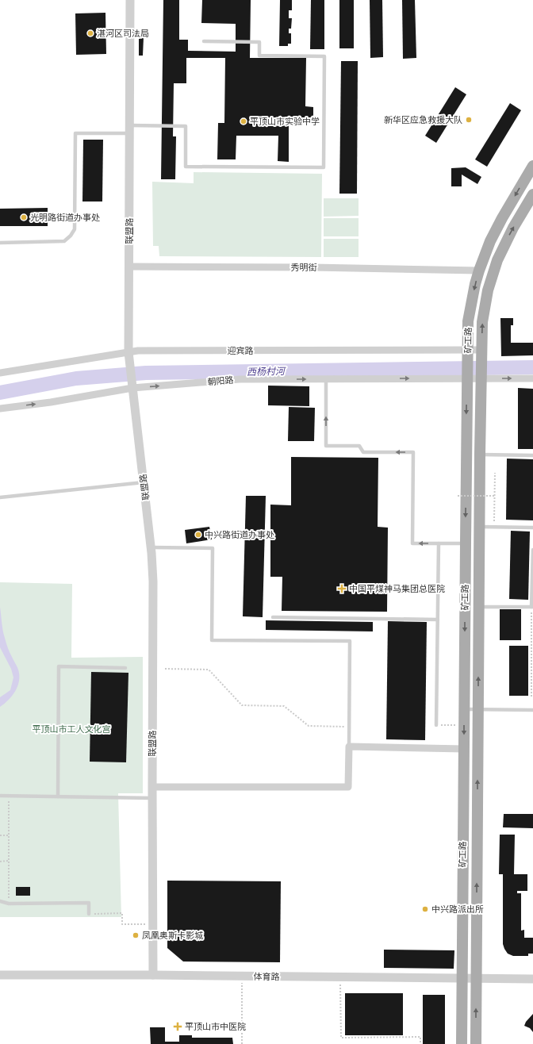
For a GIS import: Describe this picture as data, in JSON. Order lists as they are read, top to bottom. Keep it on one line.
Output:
{"streets":{"main road":["矿工路"],"street":["联盟路","秀明街","迎宾路","朝阳路","体育路"]},"crossings":[["联盟路","秀明街"],["联盟路","迎宾路"],["联盟路","朝阳路"],["联盟路","体育路"],["秀明街","矿工路"],["矿工路","迎宾路"],["矿工路","朝阳路"],["矿工路","体育路"]],"one_way":["朝阳路"],"water":["西杨村河"],"parks":["平顶山市工人文化宫"],"places":{"other":["湛河区司法局","新华区应急救援大队","平顶山市实验中学","光明路街道办事处","中兴路街道办事处","中兴路派出所","凤凰奥斯卡影城"],"health":["中国平煤神马集团总医院","平顶山市中医院"]}}
